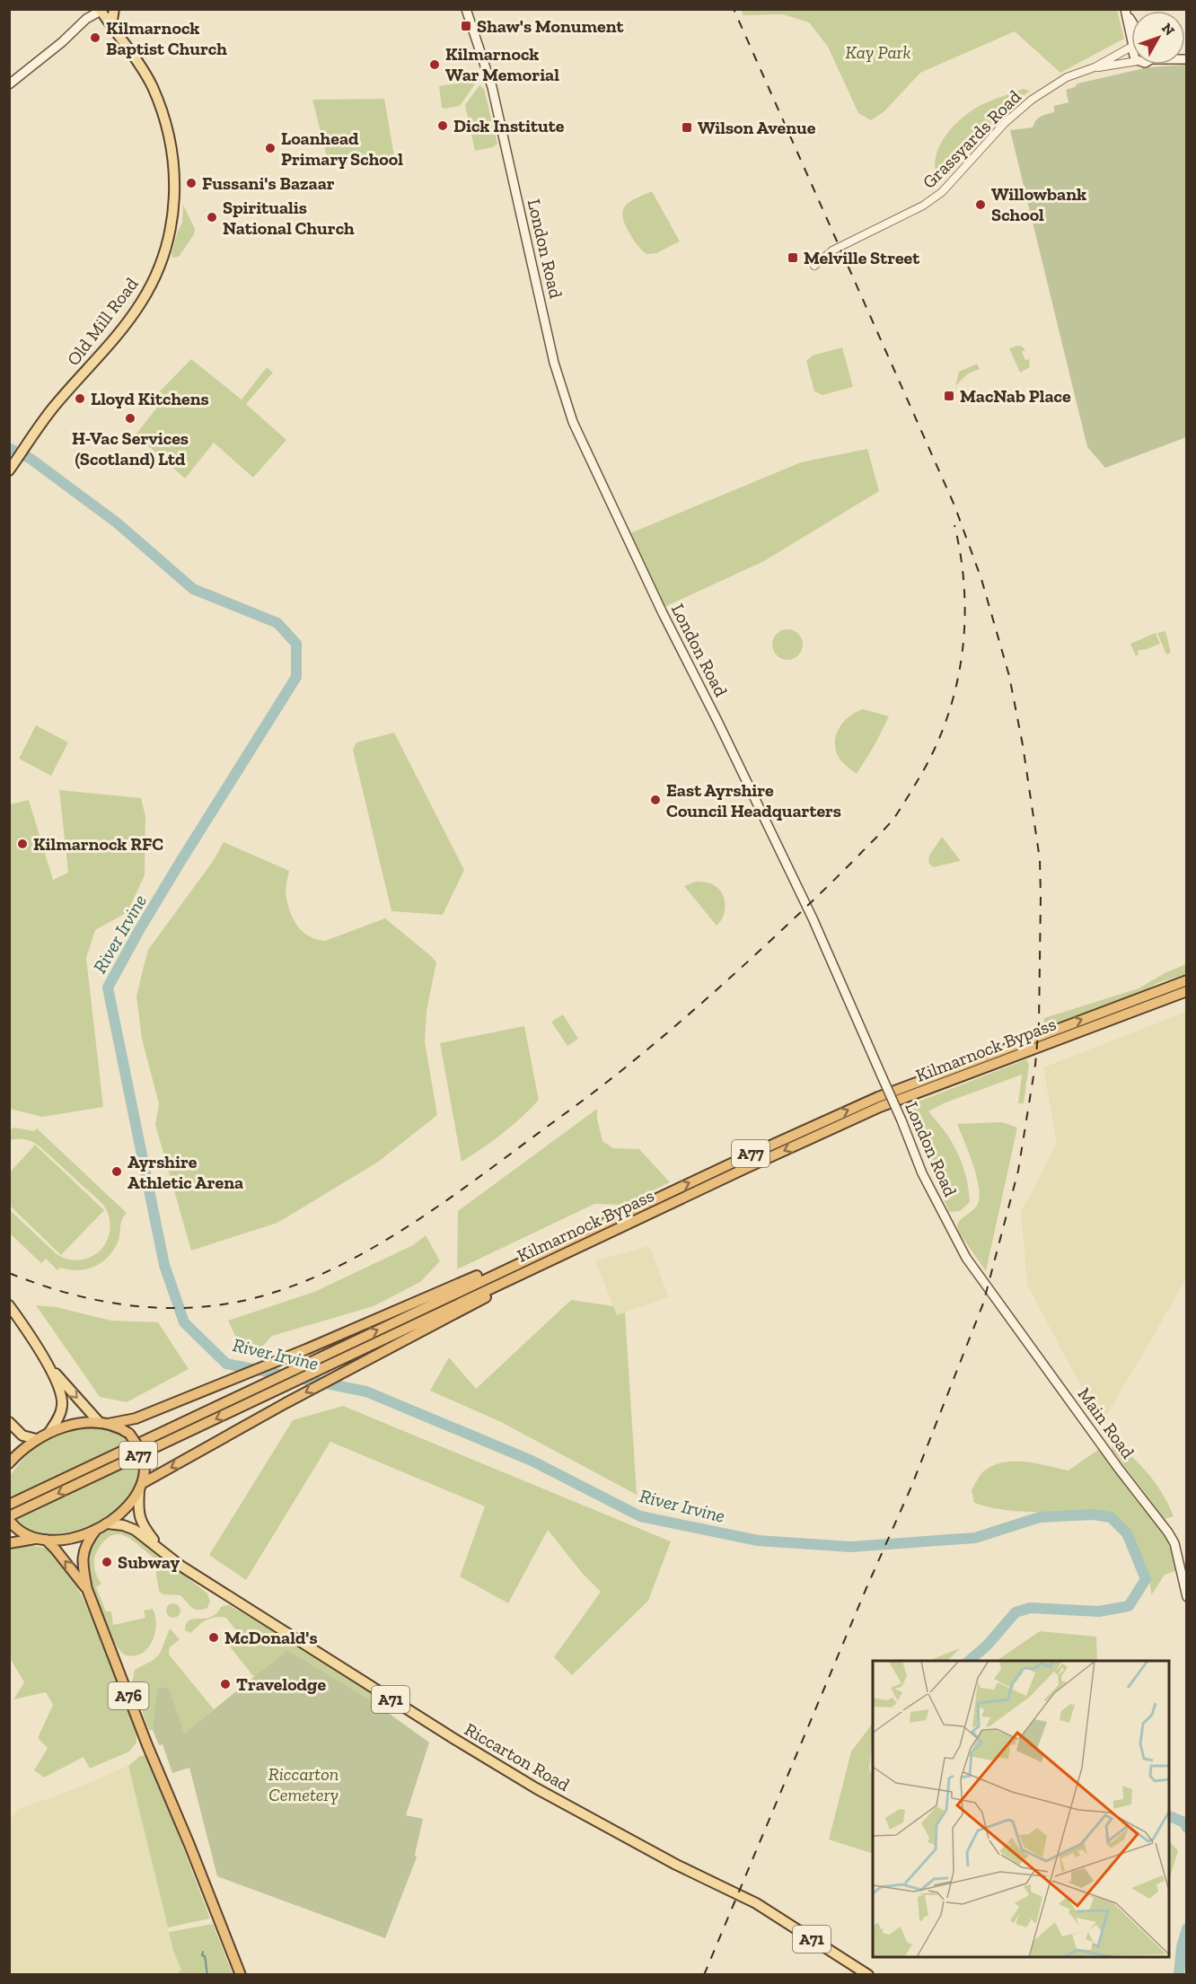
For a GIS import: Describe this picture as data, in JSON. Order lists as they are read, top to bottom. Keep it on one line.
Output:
{"streets":{"highway":["Kilmarnock Bypass","A77","A76"],"main road":["London Road","Old Mill Road","Main Road","A71","Riccarton Road"],"street":["Grassyards Road"]},"crossings":[["London Road","Main Road"],["Kilmarnock Bypass","A77"],["Kilmarnock Bypass","A76"],["A77","Riccarton Road"]],"water":["River Irvine"],"parks":["Kay Park","Riccarton Cemetery"],"places":{"transit":["Shaw's Monument","Wilson Avenue","Melville Street","MacNab Place"],"other":["Kilmarnock Baptist Church","Kilmarnock War Memorial","Dick Institute","Loanhead Primary School","Fussani's Bazaar","Willowbank School","Spiritualis National Church","Lloyd Kitchens","H-Vac Services (Scotland) Ltd","East Ayrshire Council Headquarters","Kilmarnock RFC","Ayrshire Athletic Arena","Subway","McDonald's","Travelodge"]},"north":"top right"}
